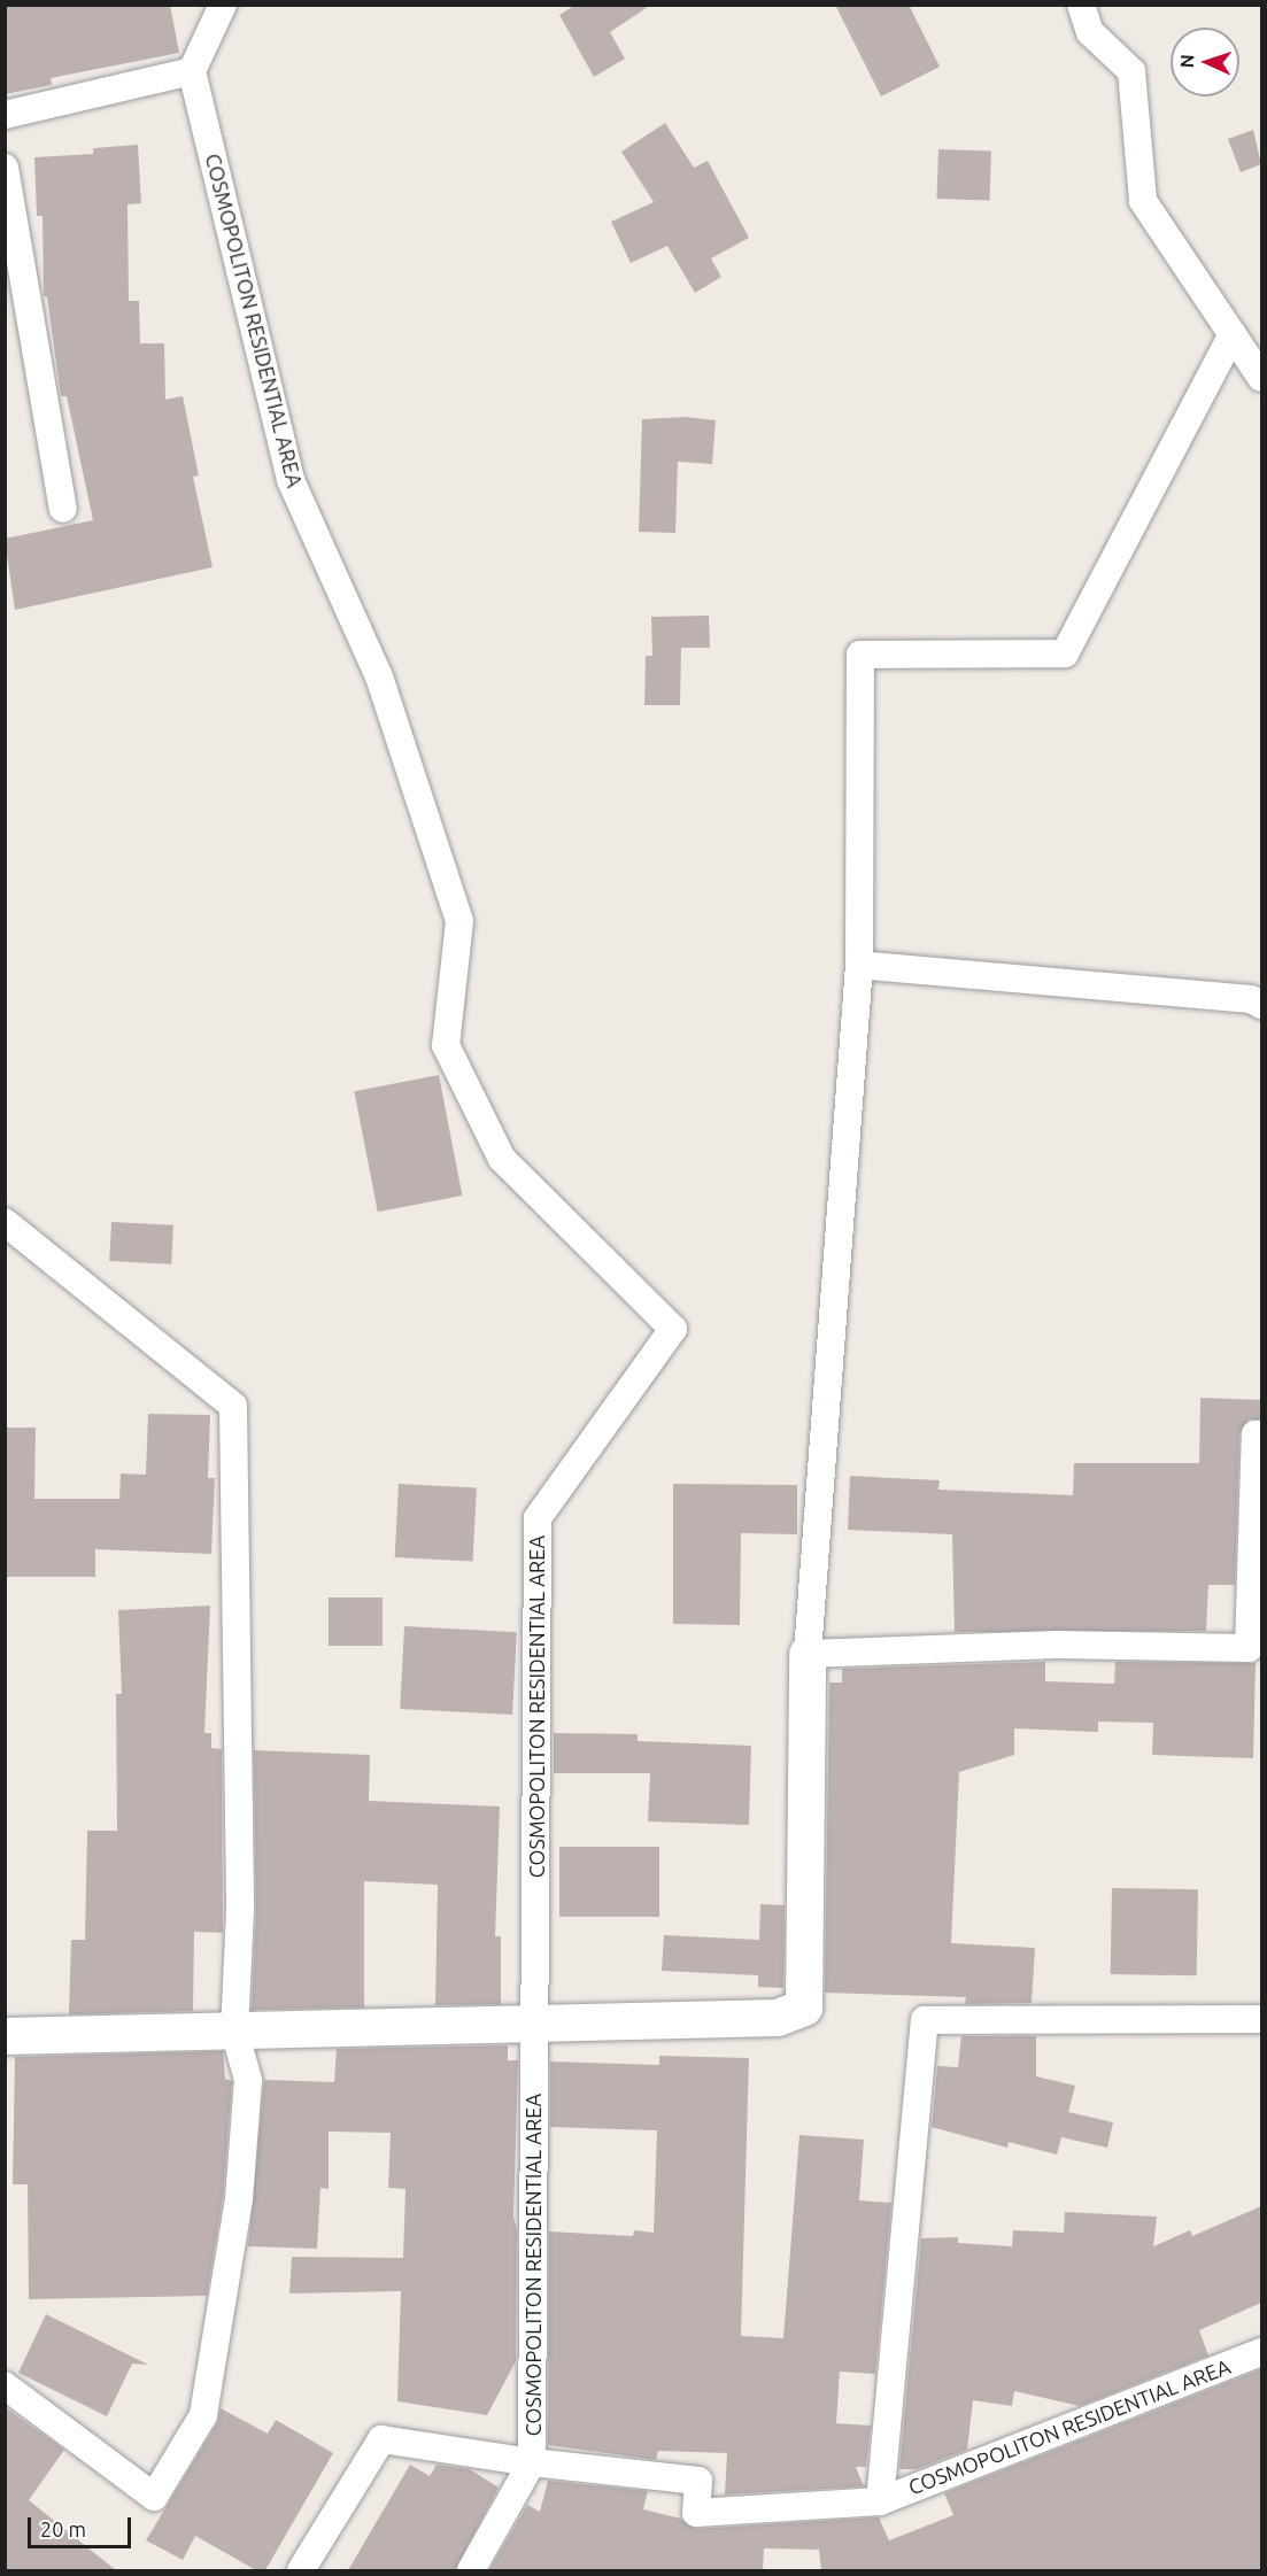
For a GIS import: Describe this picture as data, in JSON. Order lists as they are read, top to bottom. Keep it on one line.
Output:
{"streets":{"street":["COSMOPOLITON RESIDENTIAL AREA"]},"scale_bar":"20 m","north":"left"}
